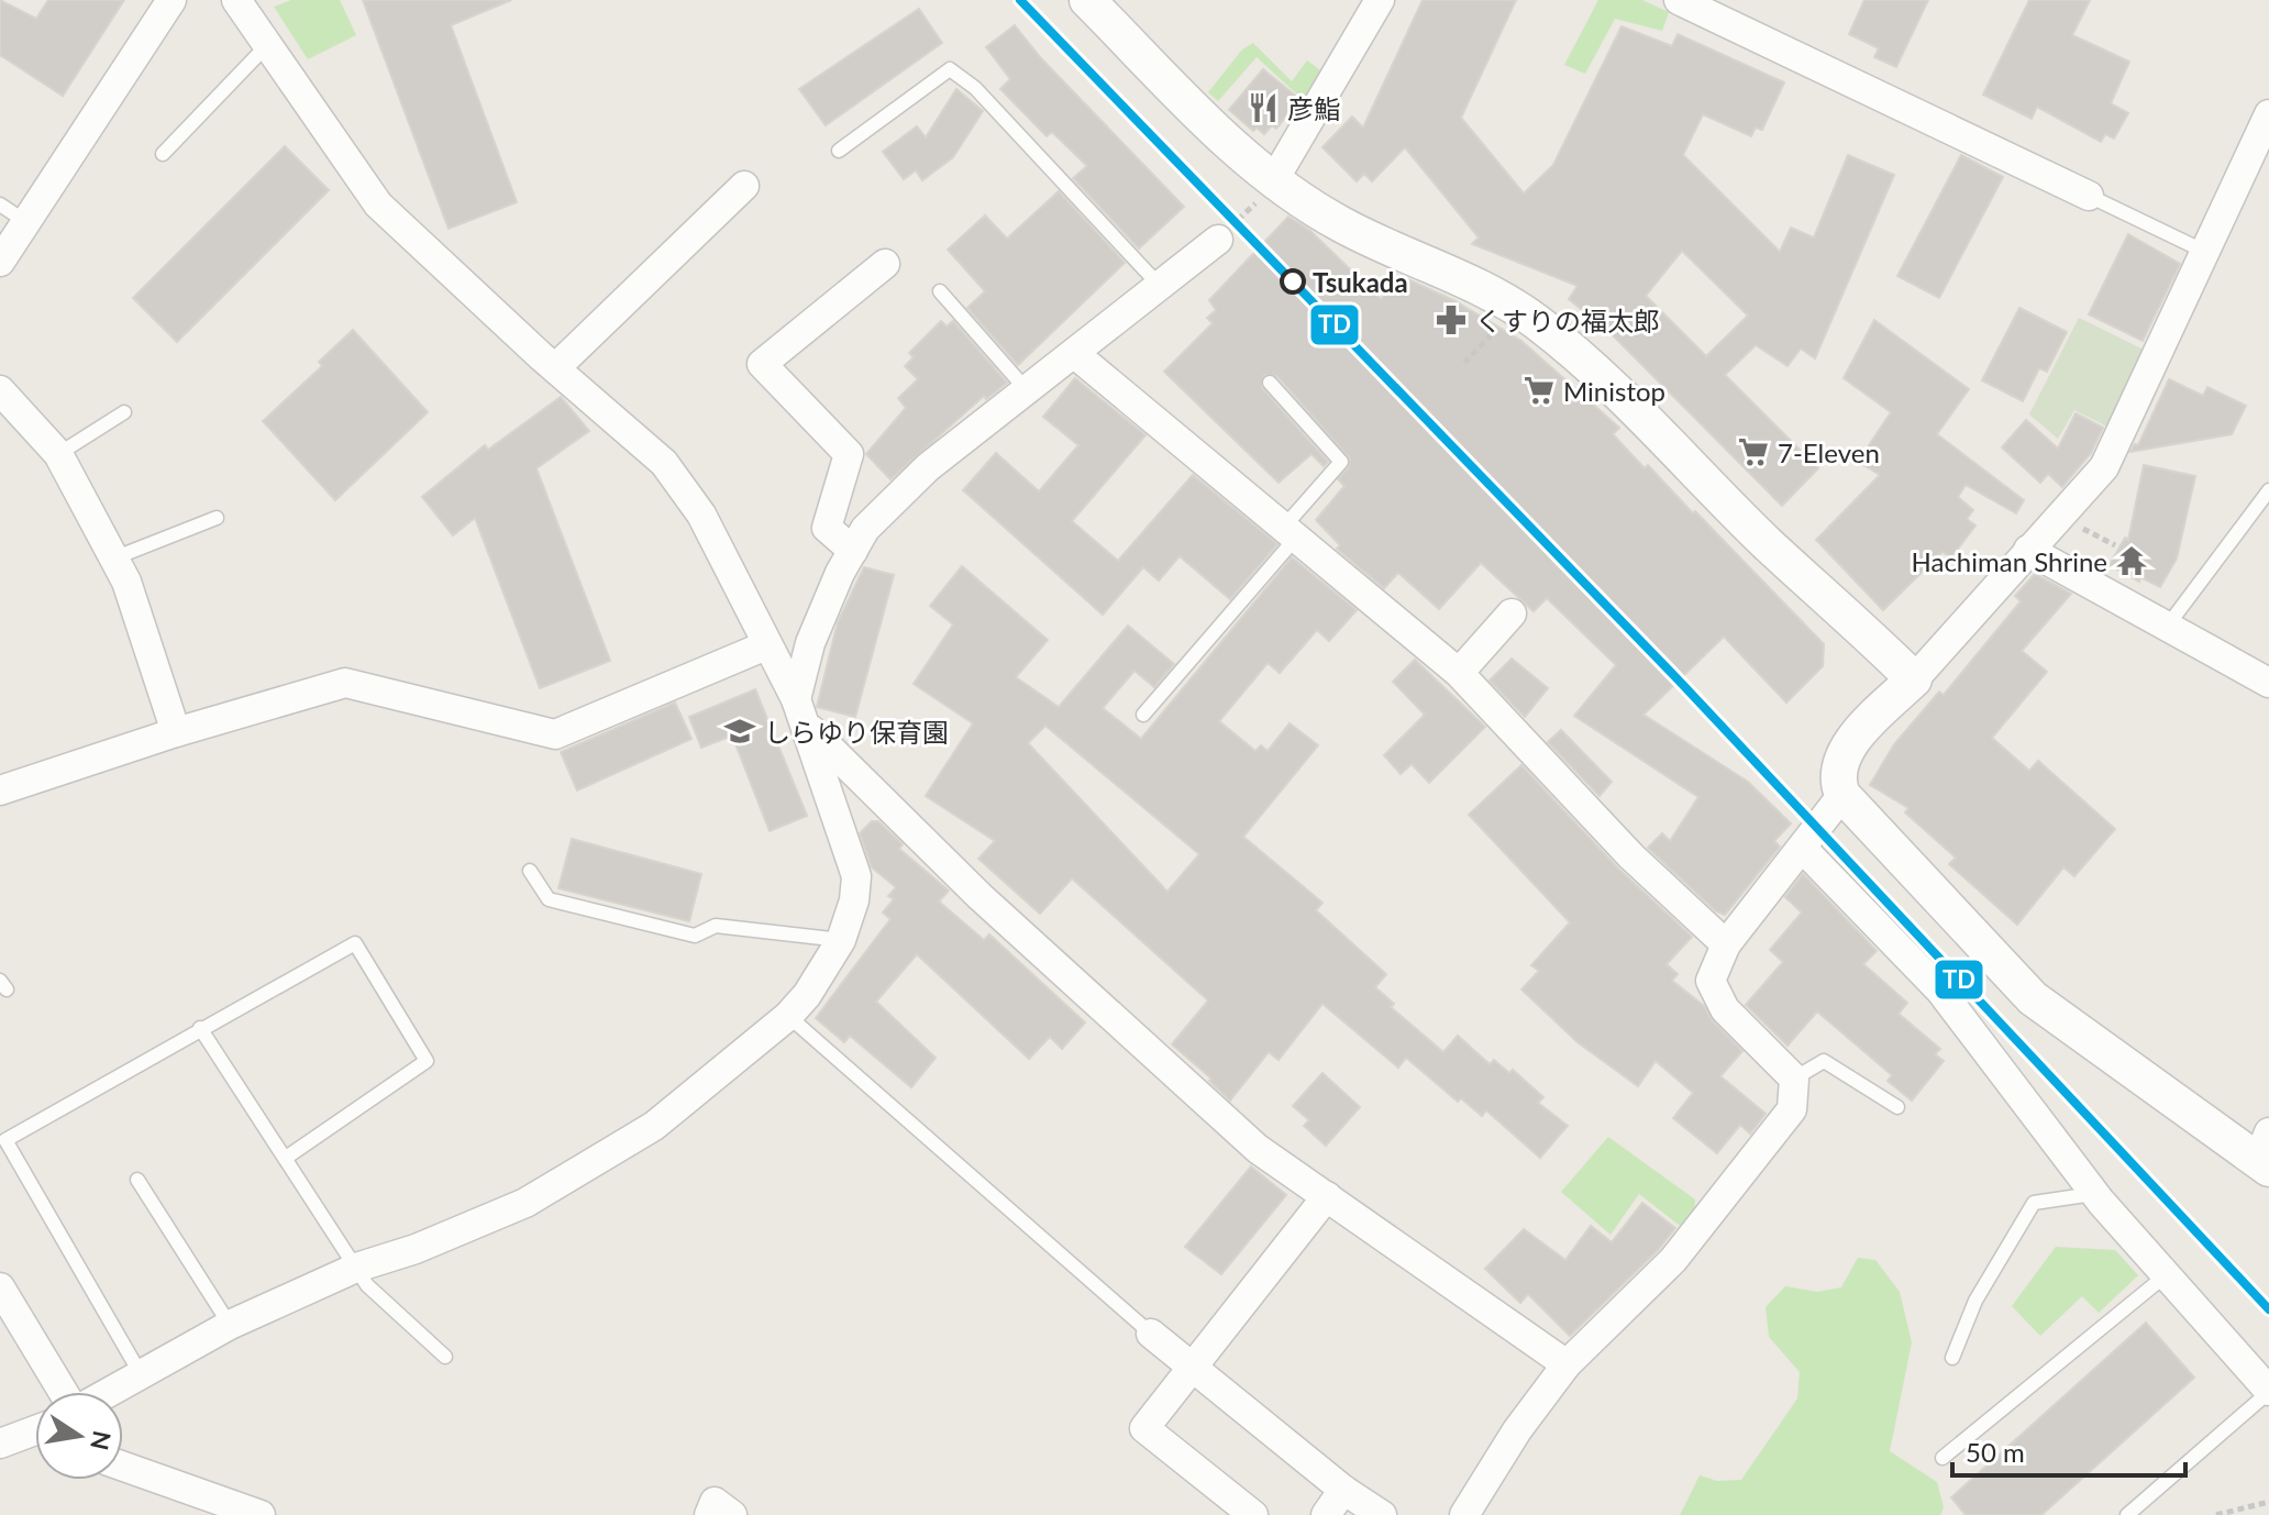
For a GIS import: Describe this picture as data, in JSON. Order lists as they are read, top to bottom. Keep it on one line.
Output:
{"places":{"restaurant":["彦鮨"],"other":["Tsukada"],"pharmacy":["くすりの福太郎"],"supermarket":["Ministop","7-Eleven"],"temple":["Hachiman Shrine"],"school or university":["しらゆり保育園"]},"lines":["transit line TD"],"scale_bar":"50 m","north":"right"}
